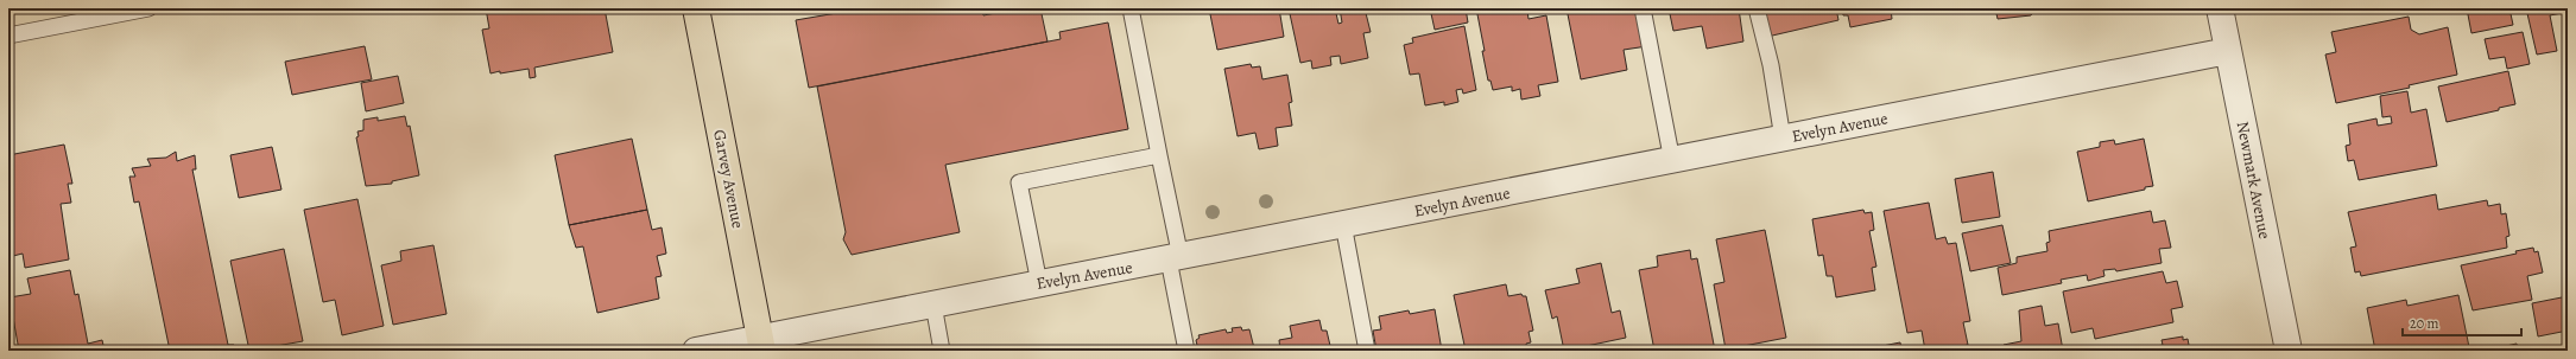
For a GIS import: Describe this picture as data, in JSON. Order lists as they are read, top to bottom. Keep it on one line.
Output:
{"streets":{"main road":["Garvey Avenue"],"street":["Evelyn Avenue","Newmark Avenue"]},"crossings":[["Evelyn Avenue","Garvey Avenue"],["Evelyn Avenue","Newmark Avenue"]],"scale_bar":"20 m"}
